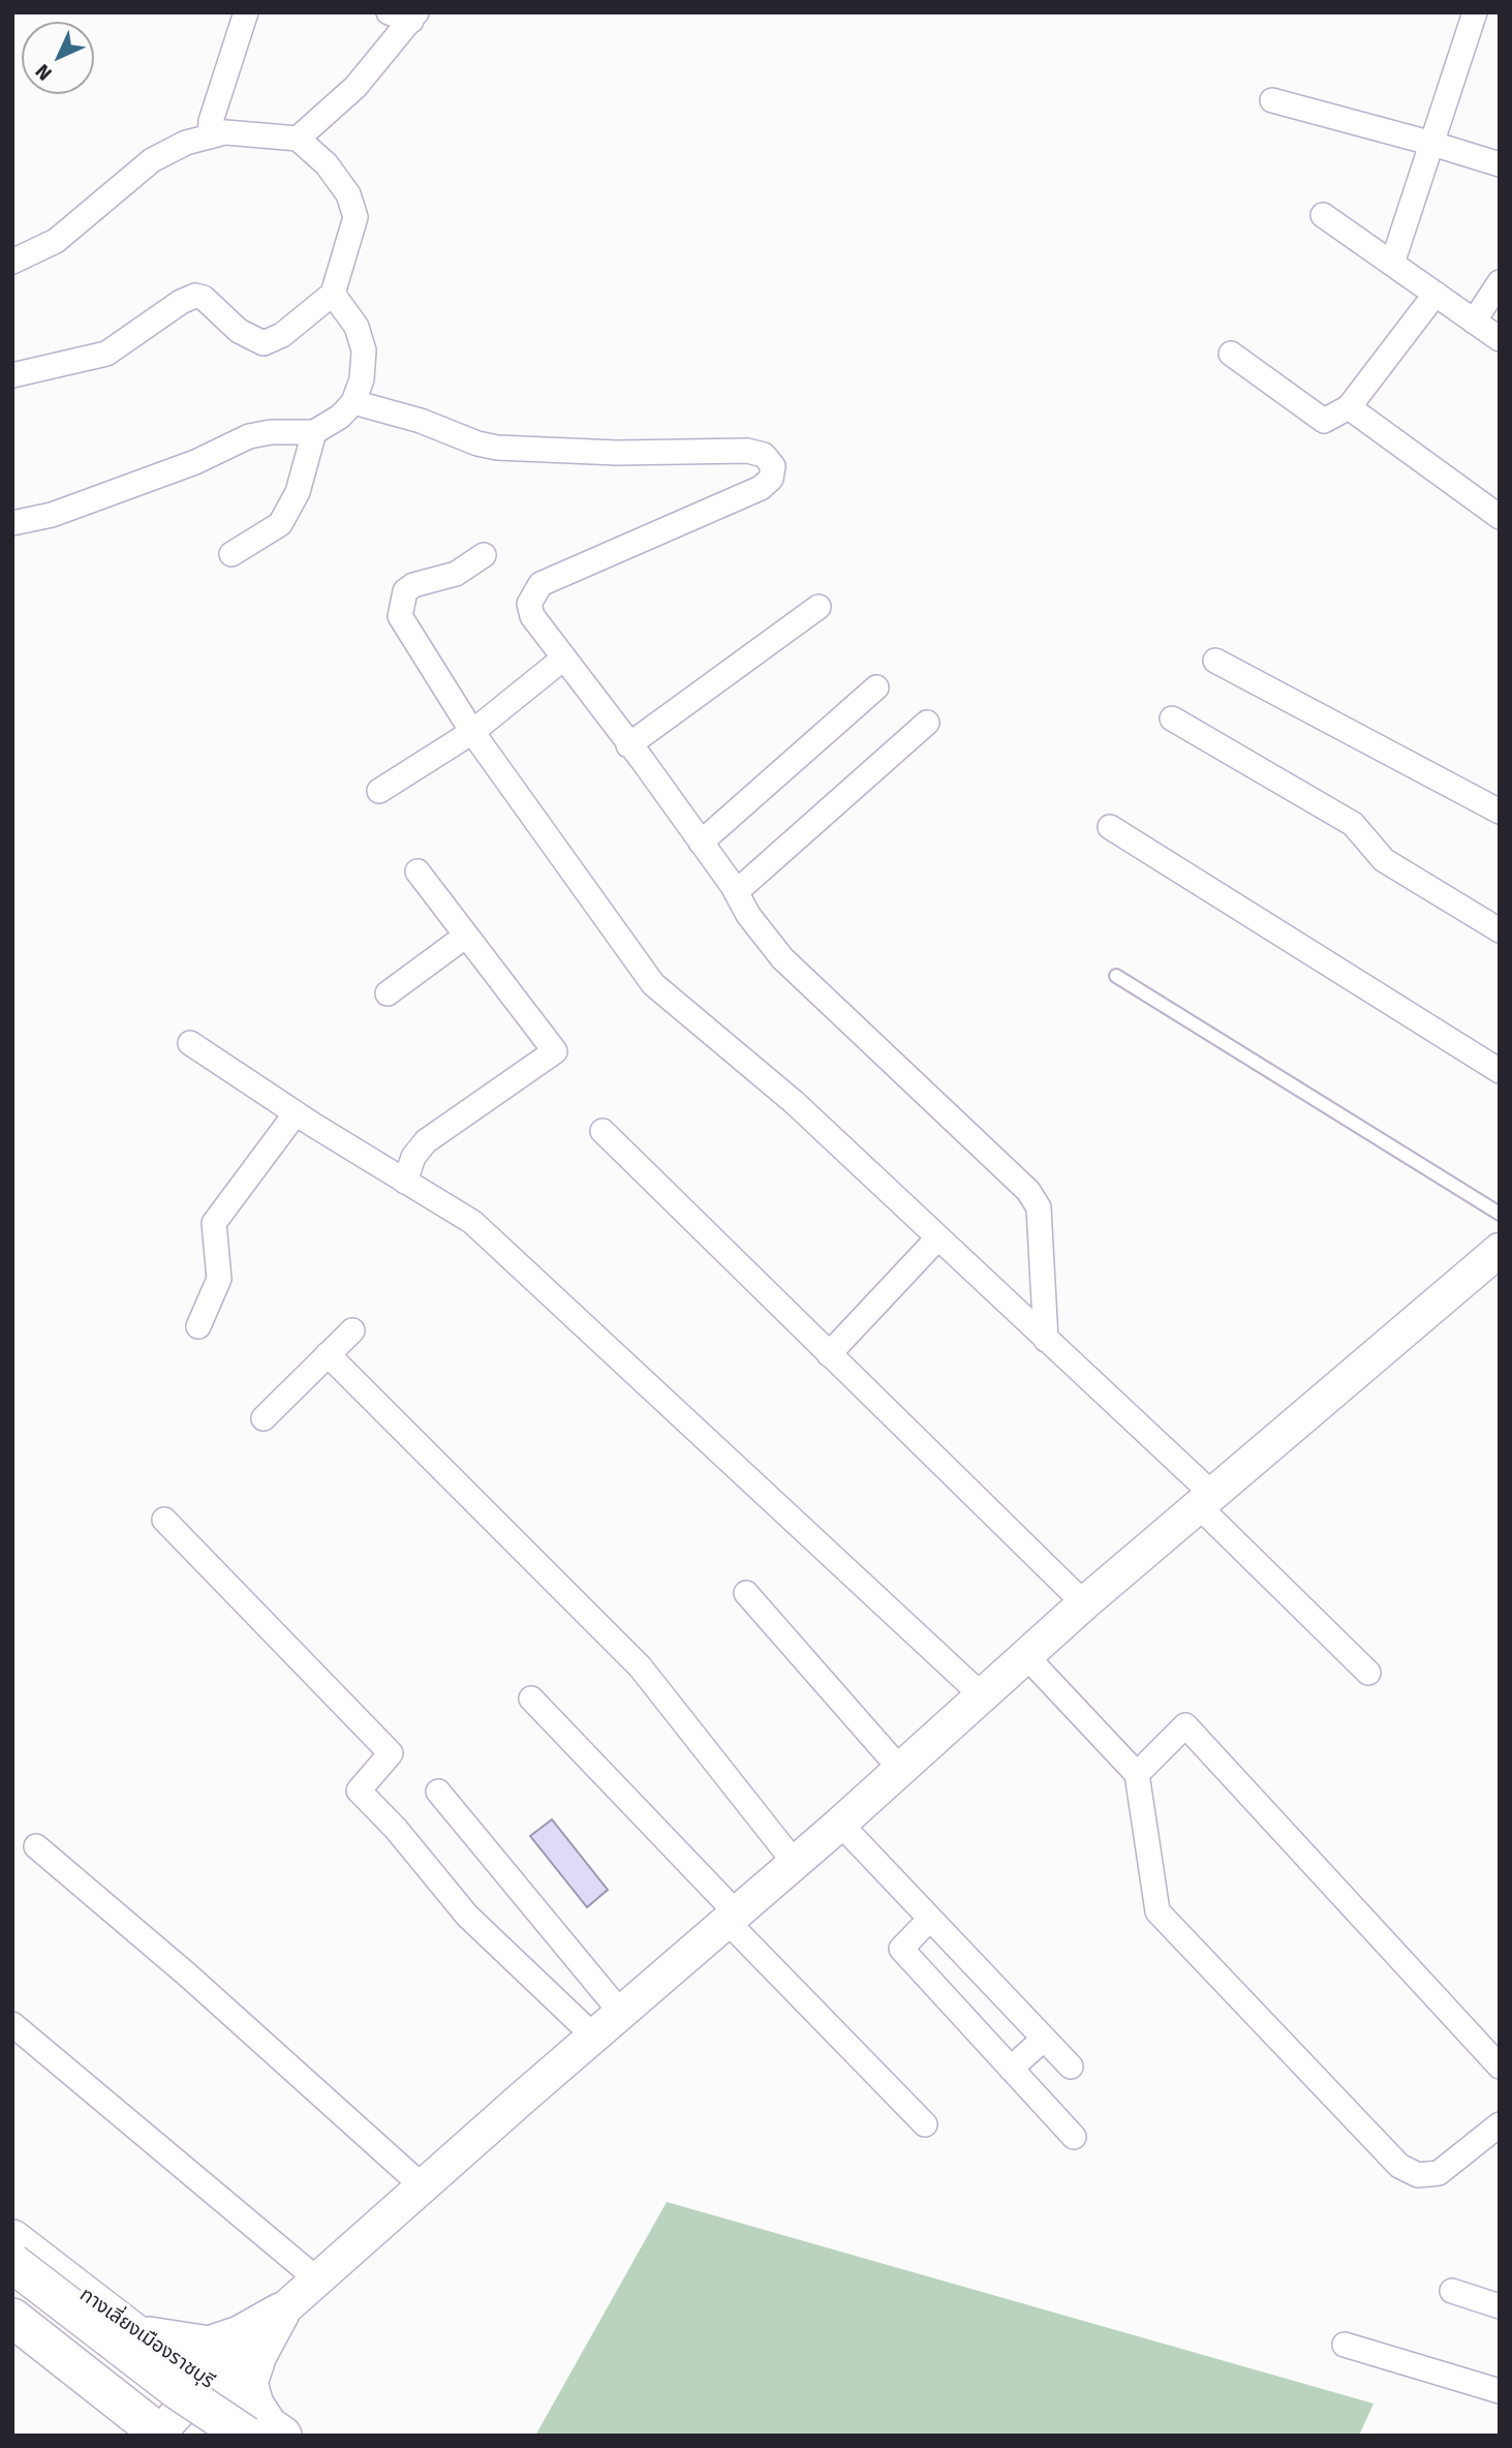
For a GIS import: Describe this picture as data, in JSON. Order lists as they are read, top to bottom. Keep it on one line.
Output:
{"streets":{"main road":["ทางเลี่ยงเมืองราชบุรี"]},"north":"bottom left"}
